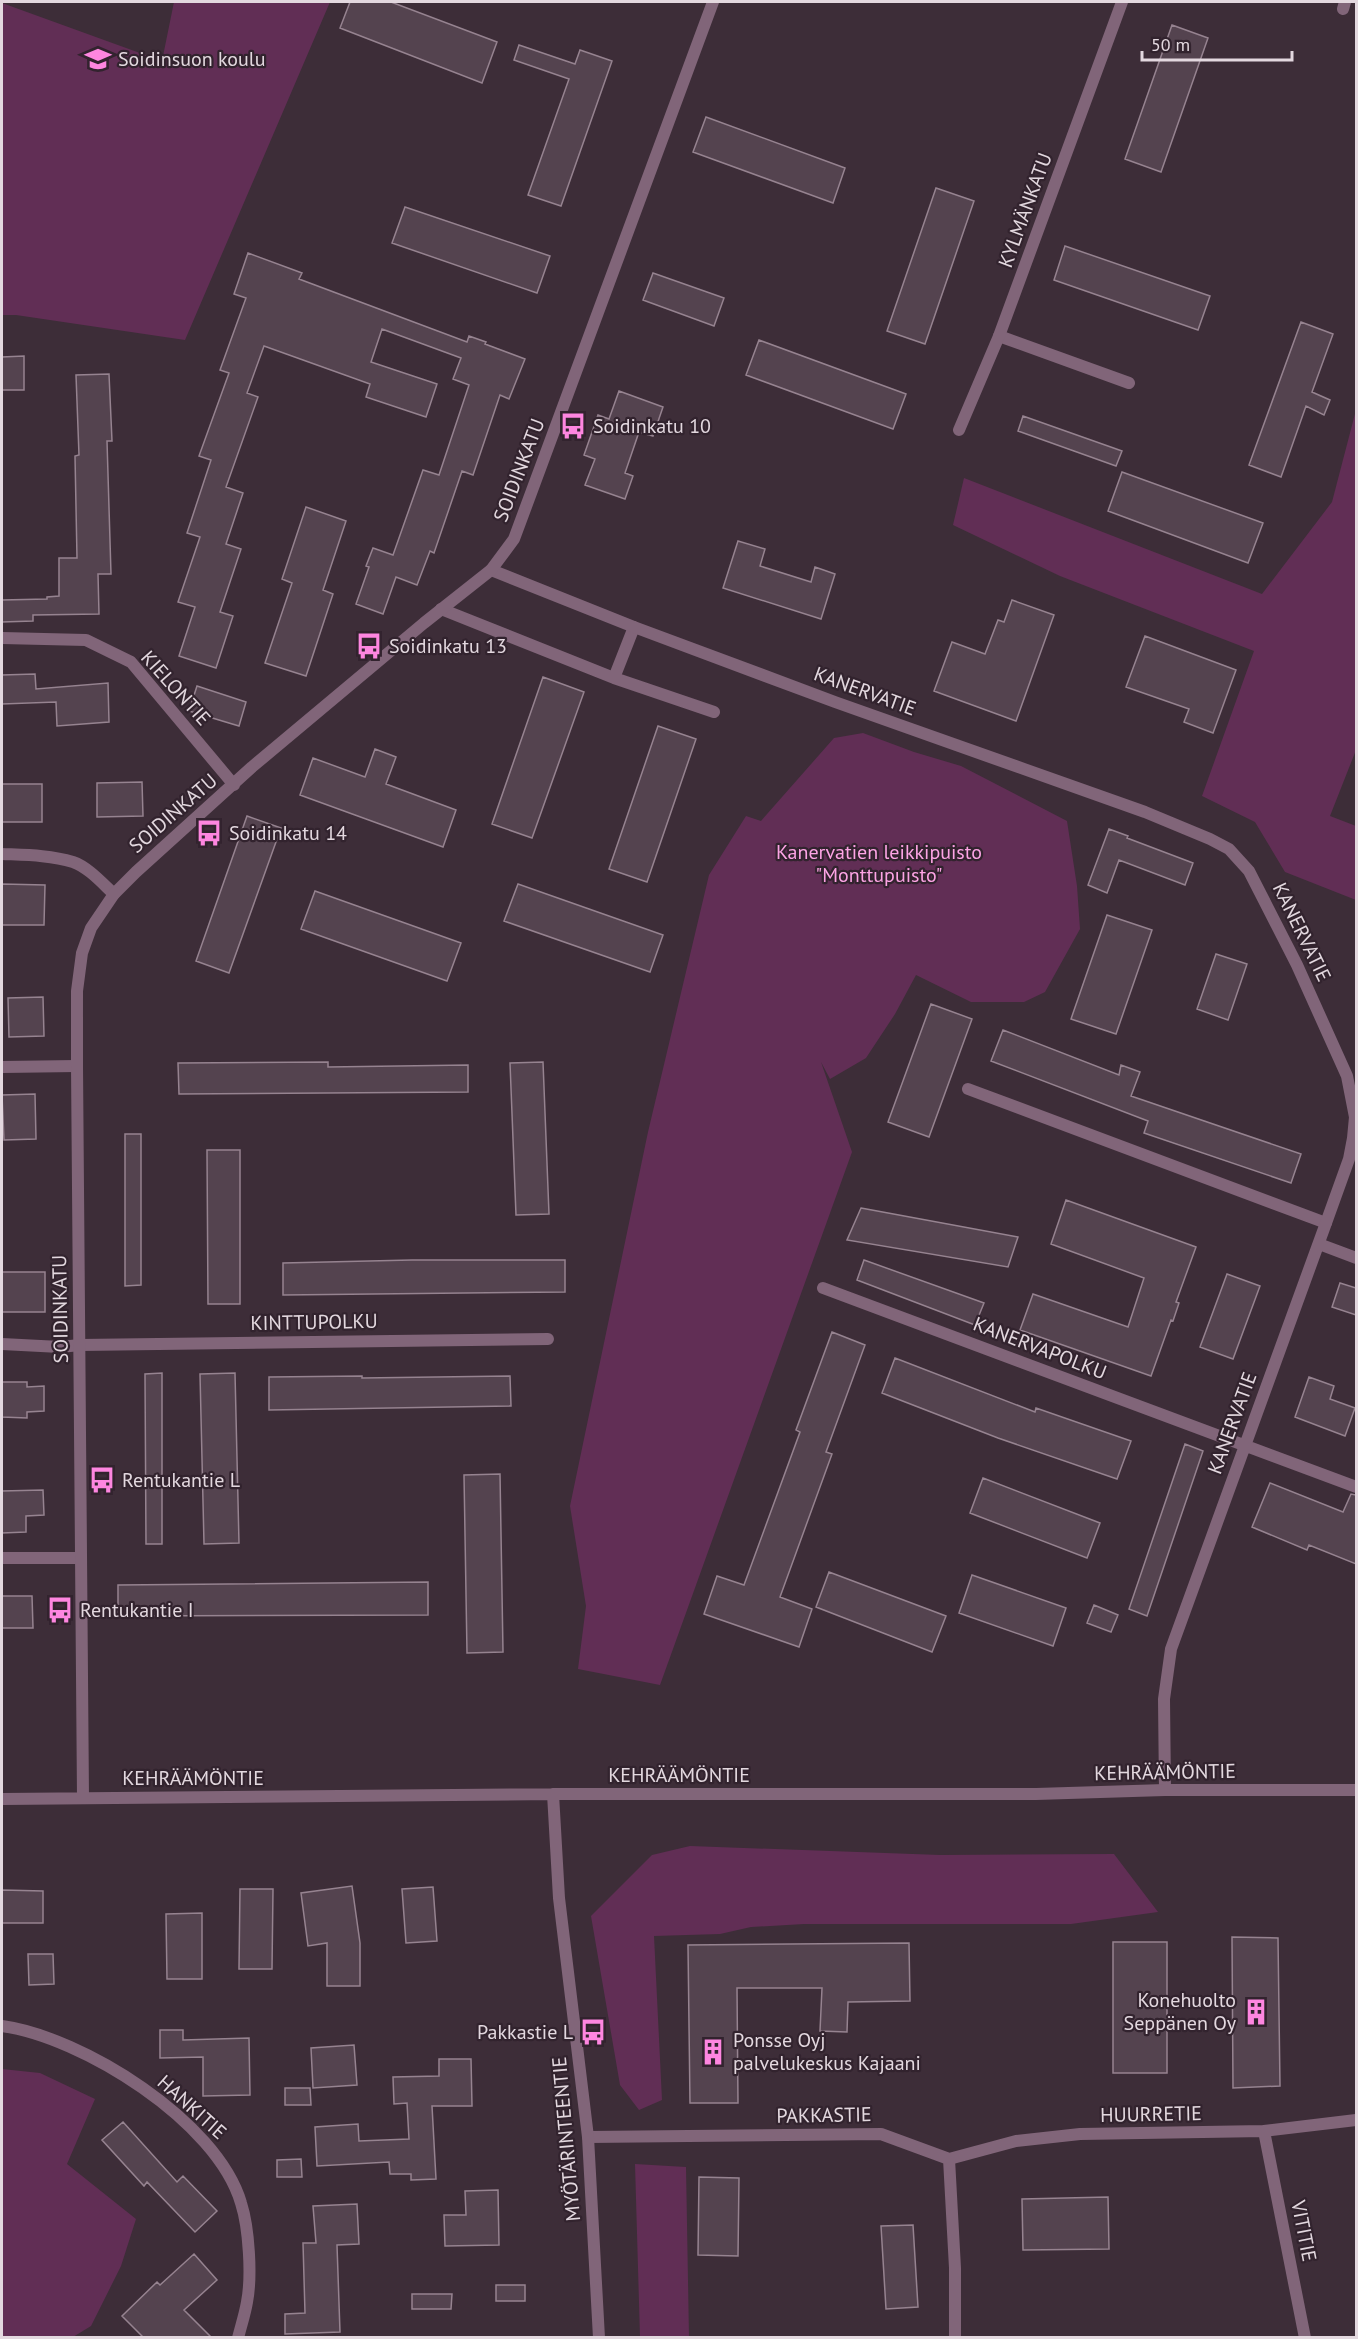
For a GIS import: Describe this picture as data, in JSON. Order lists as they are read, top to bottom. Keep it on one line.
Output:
{"streets":{"street":["KYLMÄNKATU","SOIDINKATU","KIELONTIE","KANERVATIE","KINTTUPOLKU","KANERVAPOLKU","KEHRÄÄMÖNTIE","HANKITIE","HUURRETIE","PAKKASTIE","MYÖTÄRINTEENTIE","VITITIE"]},"crossings":[["SOIDINKATU","KIELONTIE"],["SOIDINKATU","KANERVATIE"],["SOIDINKATU","KINTTUPOLKU"],["SOIDINKATU","KEHRÄÄMÖNTIE"],["KANERVATIE","KANERVAPOLKU"],["KANERVATIE","KEHRÄÄMÖNTIE"],["KEHRÄÄMÖNTIE","MYÖTÄRINTEENTIE"],["HUURRETIE","PAKKASTIE"],["HUURRETIE","VITITIE"],["PAKKASTIE","MYÖTÄRINTEENTIE"]],"parks":["Kanervatien leikkipuisto \"Monttupuisto\""],"places":{"school or university":["Soidinsuon koulu"],"bus stop":["Soidinkatu 10","Soidinkatu 13","Soidinkatu 14","Rentukantie L","Rentukantie I","Pakkastie L"],"building":["Konehuolto Seppänen Oy","Ponsse Oyj palvelukeskus Kajaani"]},"scale_bar":"50 m"}
